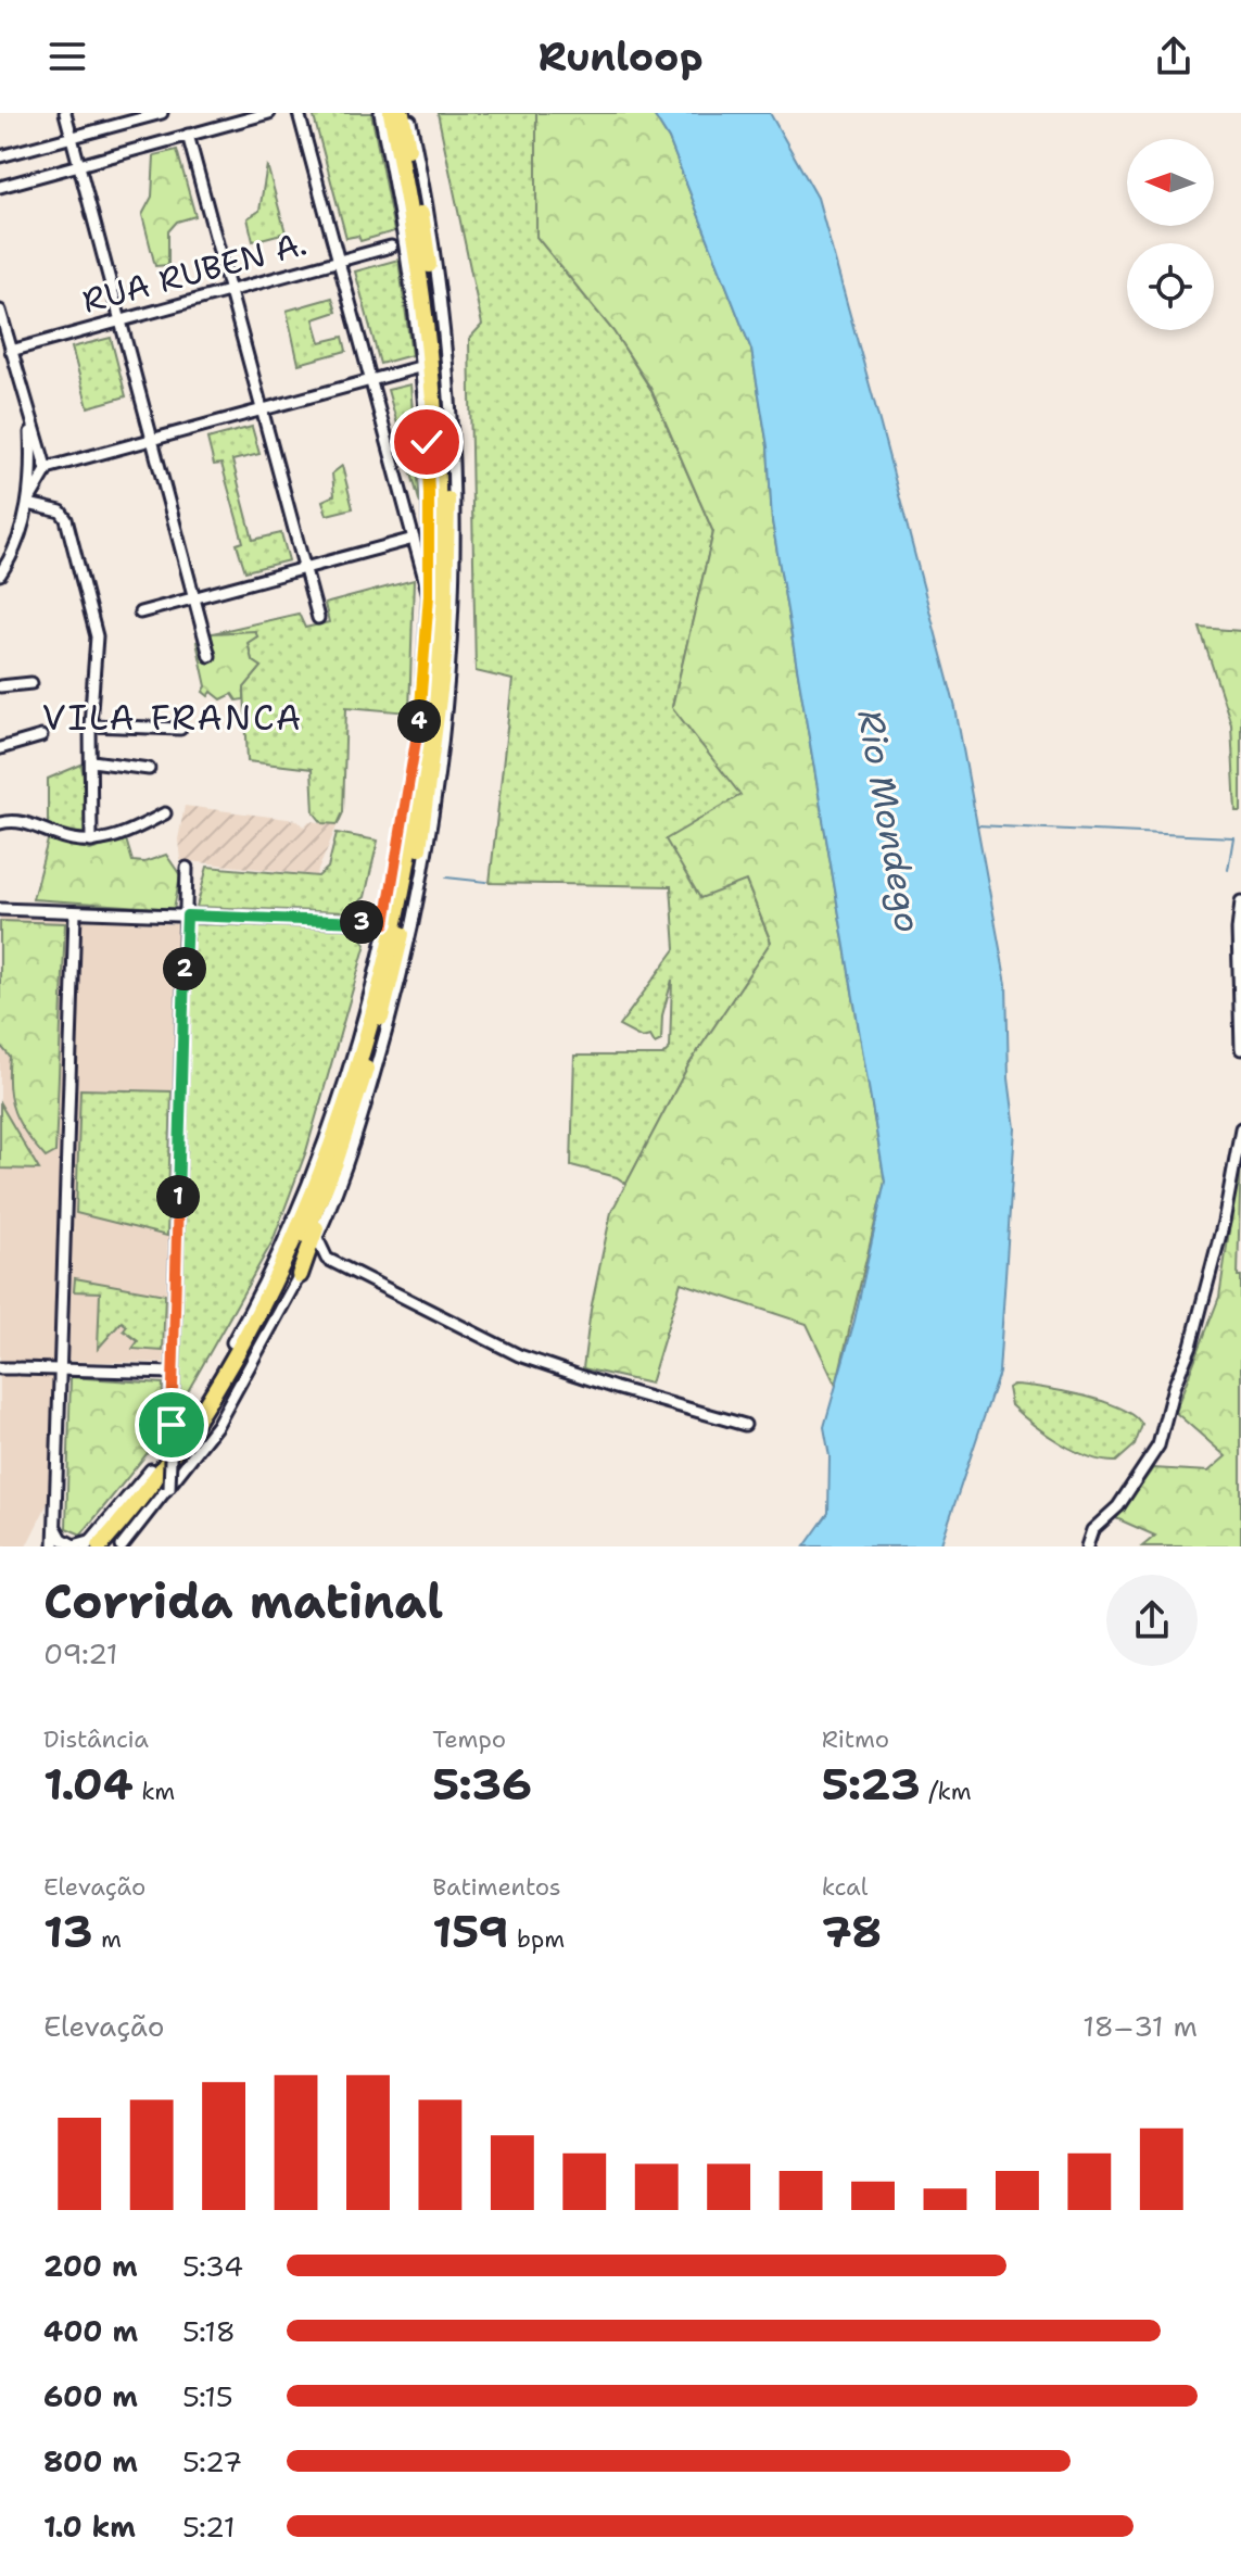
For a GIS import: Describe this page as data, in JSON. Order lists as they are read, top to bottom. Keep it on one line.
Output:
{"streets":{"street":["RUA RUBEN A."]},"districts":["VILA FRANCA"],"water":["Rio Mondego"],"north":"left","page":{"header":"Runloop","pins":["4","3","2","1"],"heading":["Corrida matinal","09:21"],"stats":[["Distância","1.04 km"],["Tempo","5:36"],["Ritmo","5:23 /km"],["Elevação","13 m"],["Batimentos","159 bpm"],["kcal","78"]],"chart":["Elevação","18–31 m"],"list":[{"name":"200 m","note":"5:34"},{"name":"400 m","note":"5:18"},{"name":"600 m","note":"5:15"},{"name":"800 m","note":"5:27"},{"name":"1.0 km","note":"5:21"}]}}
